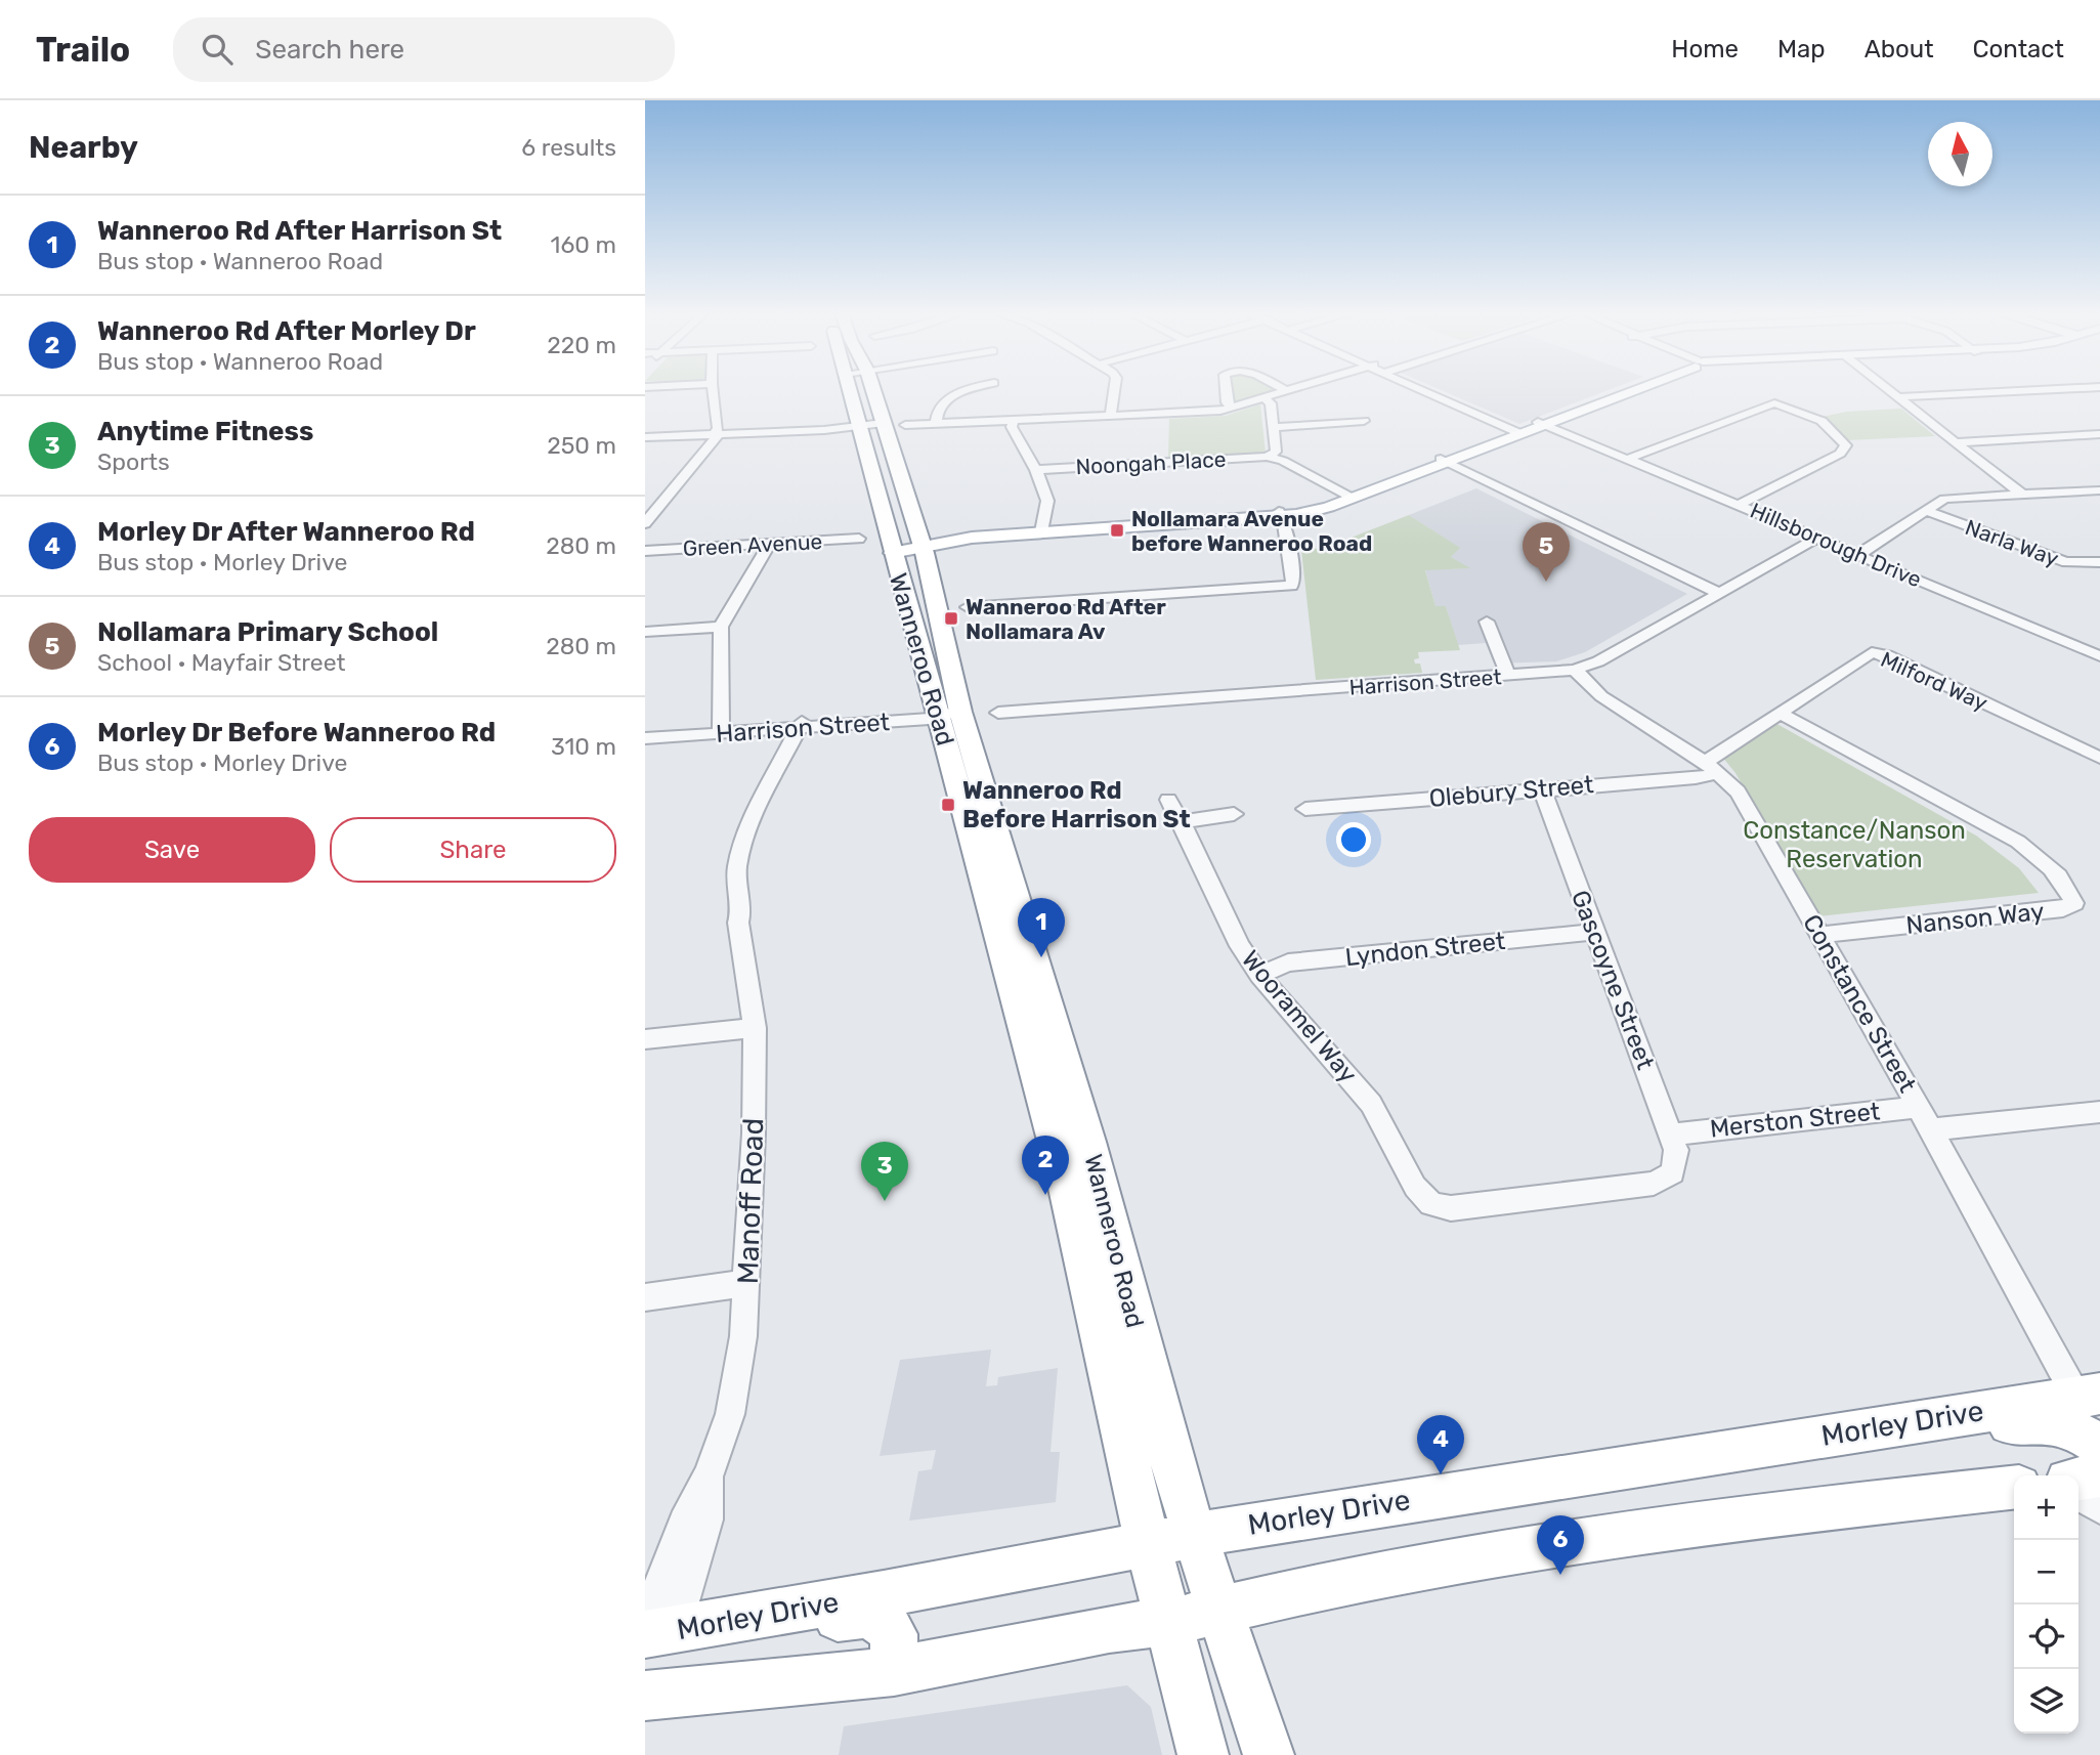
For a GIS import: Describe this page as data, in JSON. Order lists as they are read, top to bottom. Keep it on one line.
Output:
{"streets":{"highway":["Wanneroo Road","Morley Drive"],"street":["Noongah Place","Narla Way","Green Avenue","Hillsborough Drive","Milford Way","Harrison Street","Olebury Street","Nanson Way","Lyndon Street","Gascoyne Street","Constance Street","Wooramel Way","Merston Street","Manoff Road"]},"crossings":[["Hillsborough Drive","Harrison Street"],["Wanneroo Road","Harrison Street"],["Wanneroo Road","Morley Drive"],["Milford Way","Olebury Street"],["Milford Way","Nanson Way"],["Milford Way","Constance Street"],["Harrison Street","Constance Street"],["Harrison Street","Manoff Road"],["Olebury Street","Gascoyne Street"],["Olebury Street","Constance Street"],["Nanson Way","Constance Street"],["Lyndon Street","Gascoyne Street"],["Lyndon Street","Wooramel Way"],["Gascoyne Street","Wooramel Way"],["Gascoyne Street","Merston Street"],["Constance Street","Merston Street"],["Constance Street","Morley Drive"],["Manoff Road","Morley Drive"]],"parks":["Constance/Nanson Reservation"],"places":{"transit":["Nollamara Avenue before Wanneroo Road","Wanneroo Rd After Nollamara Av","Wanneroo Rd Before Harrison St"]},"north":"top","page":{"header":"Trailo","search":"Search here","nav":["Home","Map","About","Contact"],"heading":["Nearby","6 results"],"list":[{"mark":"1","name":"Wanneroo Rd After Harrison St","note":"Bus stop · Wanneroo Road","value":"160 m"},{"mark":"2","name":"Wanneroo Rd After Morley Dr","note":"Bus stop · Wanneroo Road","value":"220 m"},{"mark":"3","name":"Anytime Fitness","note":"Sports","value":"250 m"},{"mark":"4","name":"Morley Dr After Wanneroo Rd","note":"Bus stop · Morley Drive","value":"280 m"},{"mark":"5","name":"Nollamara Primary School","note":"School · Mayfair Street","value":"280 m"},{"mark":"6","name":"Morley Dr Before Wanneroo Rd","note":"Bus stop · Morley Drive","value":"310 m"}],"pins":["5","1","2","3","4","6"],"buttons":["Save","Share"],"map_buttons":["+","−"]}}
